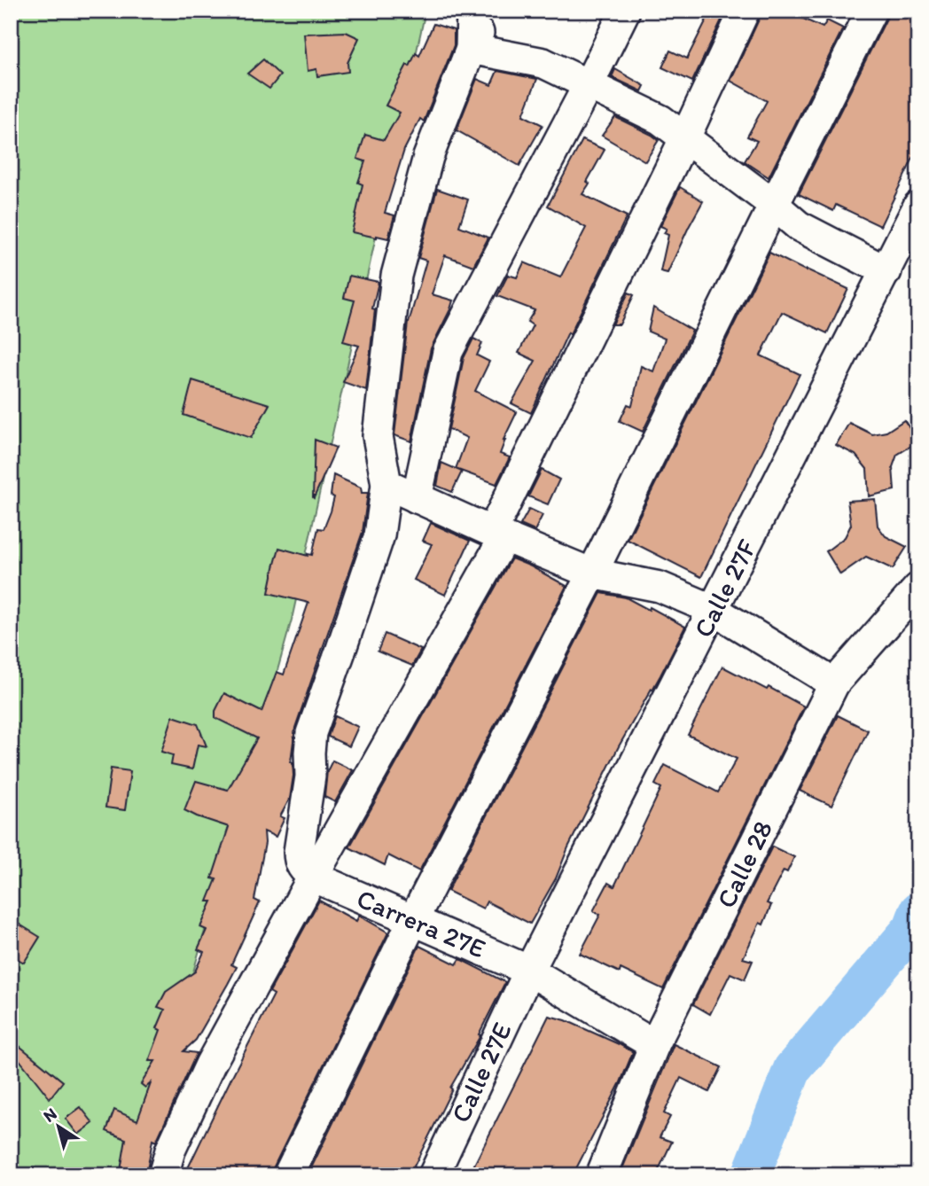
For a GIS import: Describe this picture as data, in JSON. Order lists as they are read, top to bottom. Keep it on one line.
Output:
{"streets":{"street":["Calle 27F","Calle 28","Carrera 27E","Calle 27E"]},"crossings":[["Calle 27F","Carrera 27E"],["Calle 27F","Calle 27E"],["Calle 28","Carrera 27E"],["Carrera 27E","Calle 27E"]],"north":"top left"}
